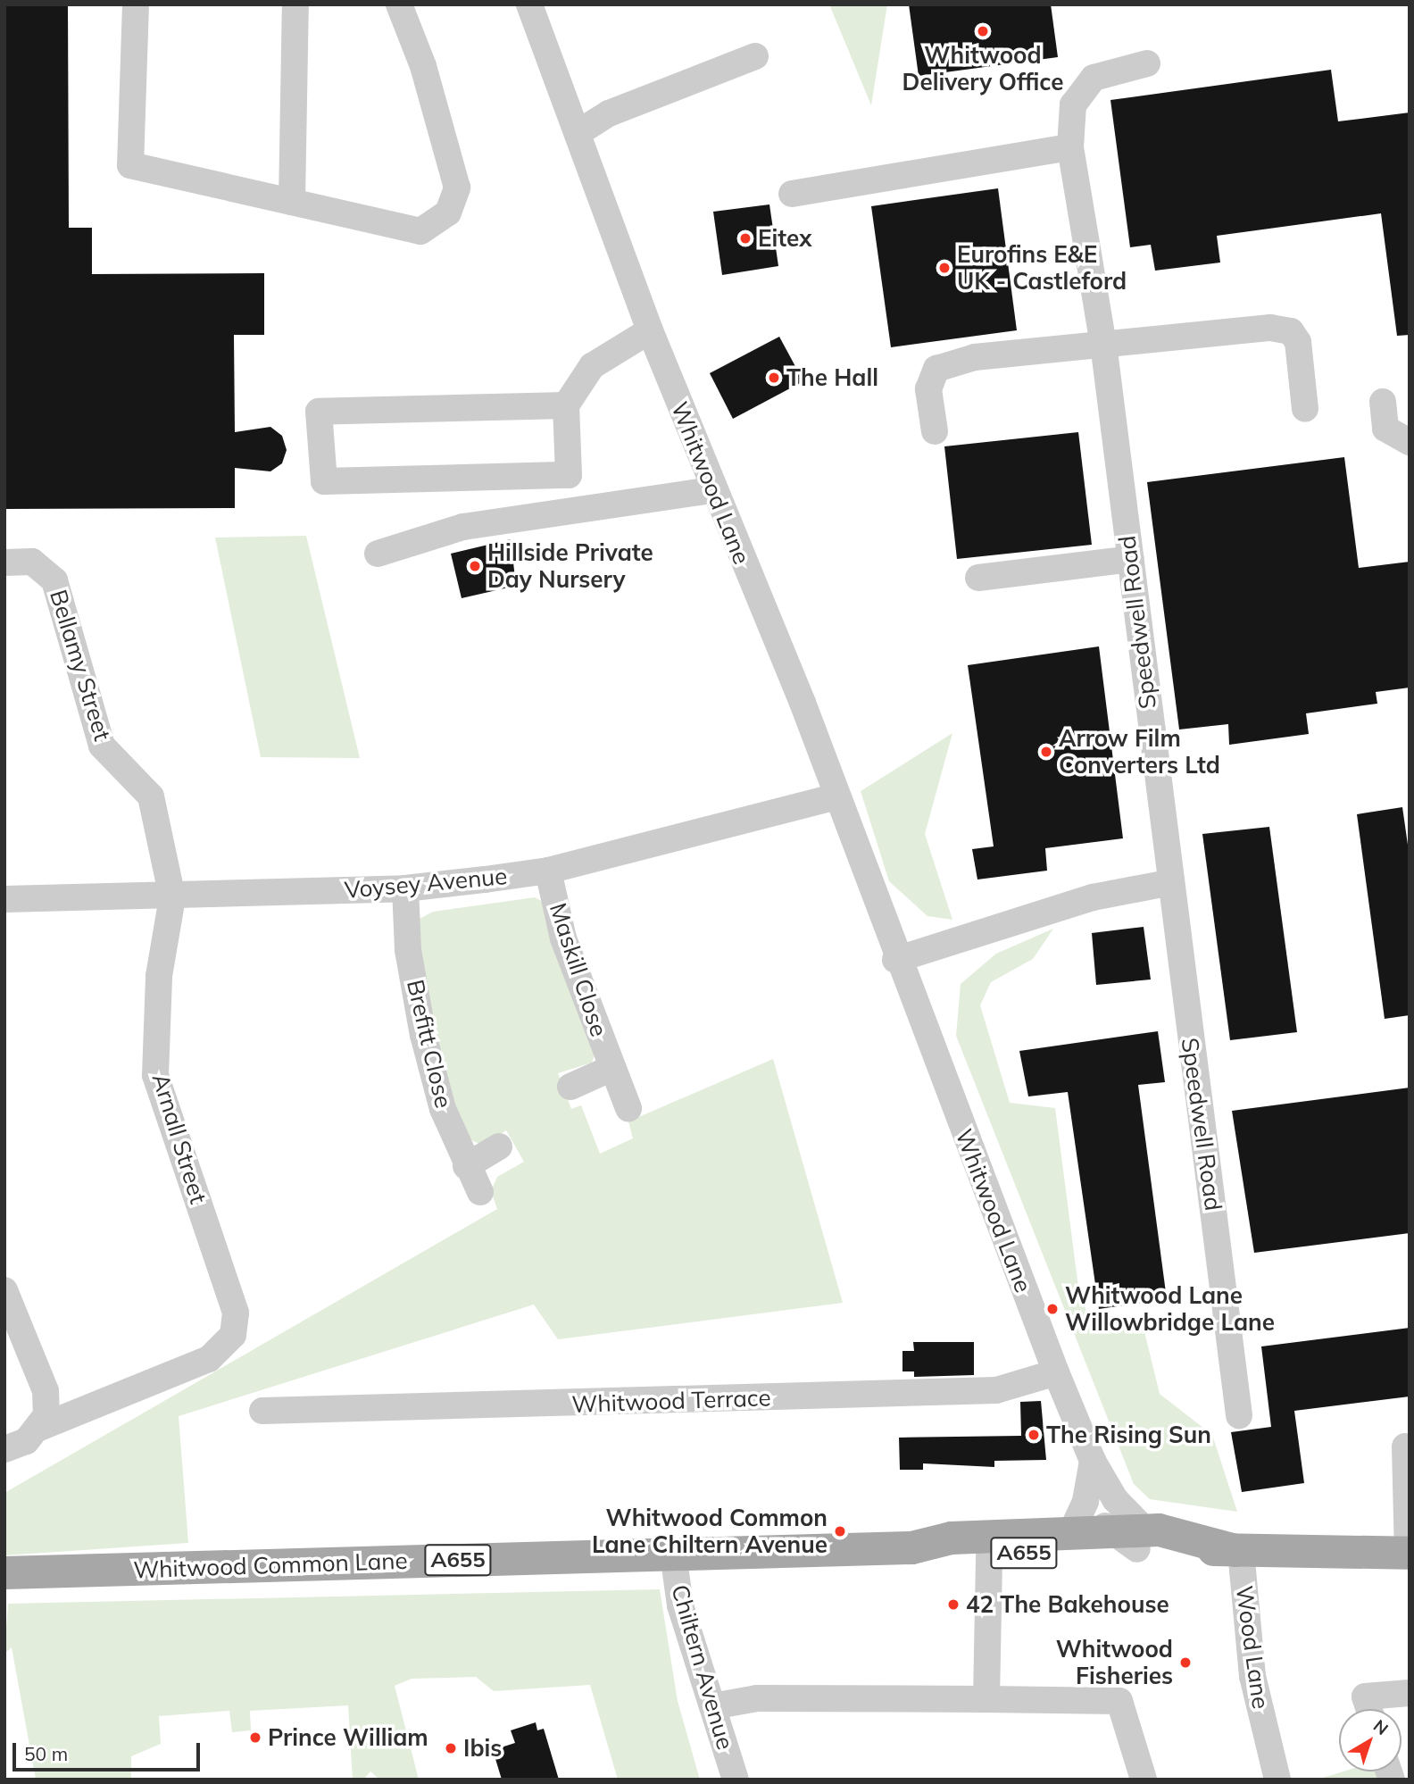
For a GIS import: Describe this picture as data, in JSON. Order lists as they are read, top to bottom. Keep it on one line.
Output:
{"streets":{"main road":["A655","Whitwood Common Lane"],"street":["Whitwood Lane","Speedwell Road","Bellamy Street","Voysey Avenue","Maskill Close","Brefitt Close","Arnall Street","Whitwood Terrace","Wood Lane","Chiltern Avenue"]},"crossings":[["Whitwood Lane","Voysey Avenue"],["Whitwood Lane","Whitwood Terrace"],["Whitwood Lane","Whitwood Common Lane"],["Bellamy Street","Voysey Avenue"],["Bellamy Street","Arnall Street"],["Voysey Avenue","Maskill Close"],["Voysey Avenue","Brefitt Close"],["Voysey Avenue","Arnall Street"],["Whitwood Common Lane","Wood Lane"],["Whitwood Common Lane","Chiltern Avenue"]],"places":["Whitwood Delivery Office","Eitex","Eurofins E&E UK - Castleford","The Hall","Hillside Private Day Nursery","Arrow Film Converters Ltd","Whitwood Lane Willowbridge Lane","The Rising Sun","Whitwood Common Lane Chiltern Avenue","42 The Bakehouse","Whitwood Fisheries","Prince William","Ibis"],"scale_bar":"50 m","north":"top right"}
